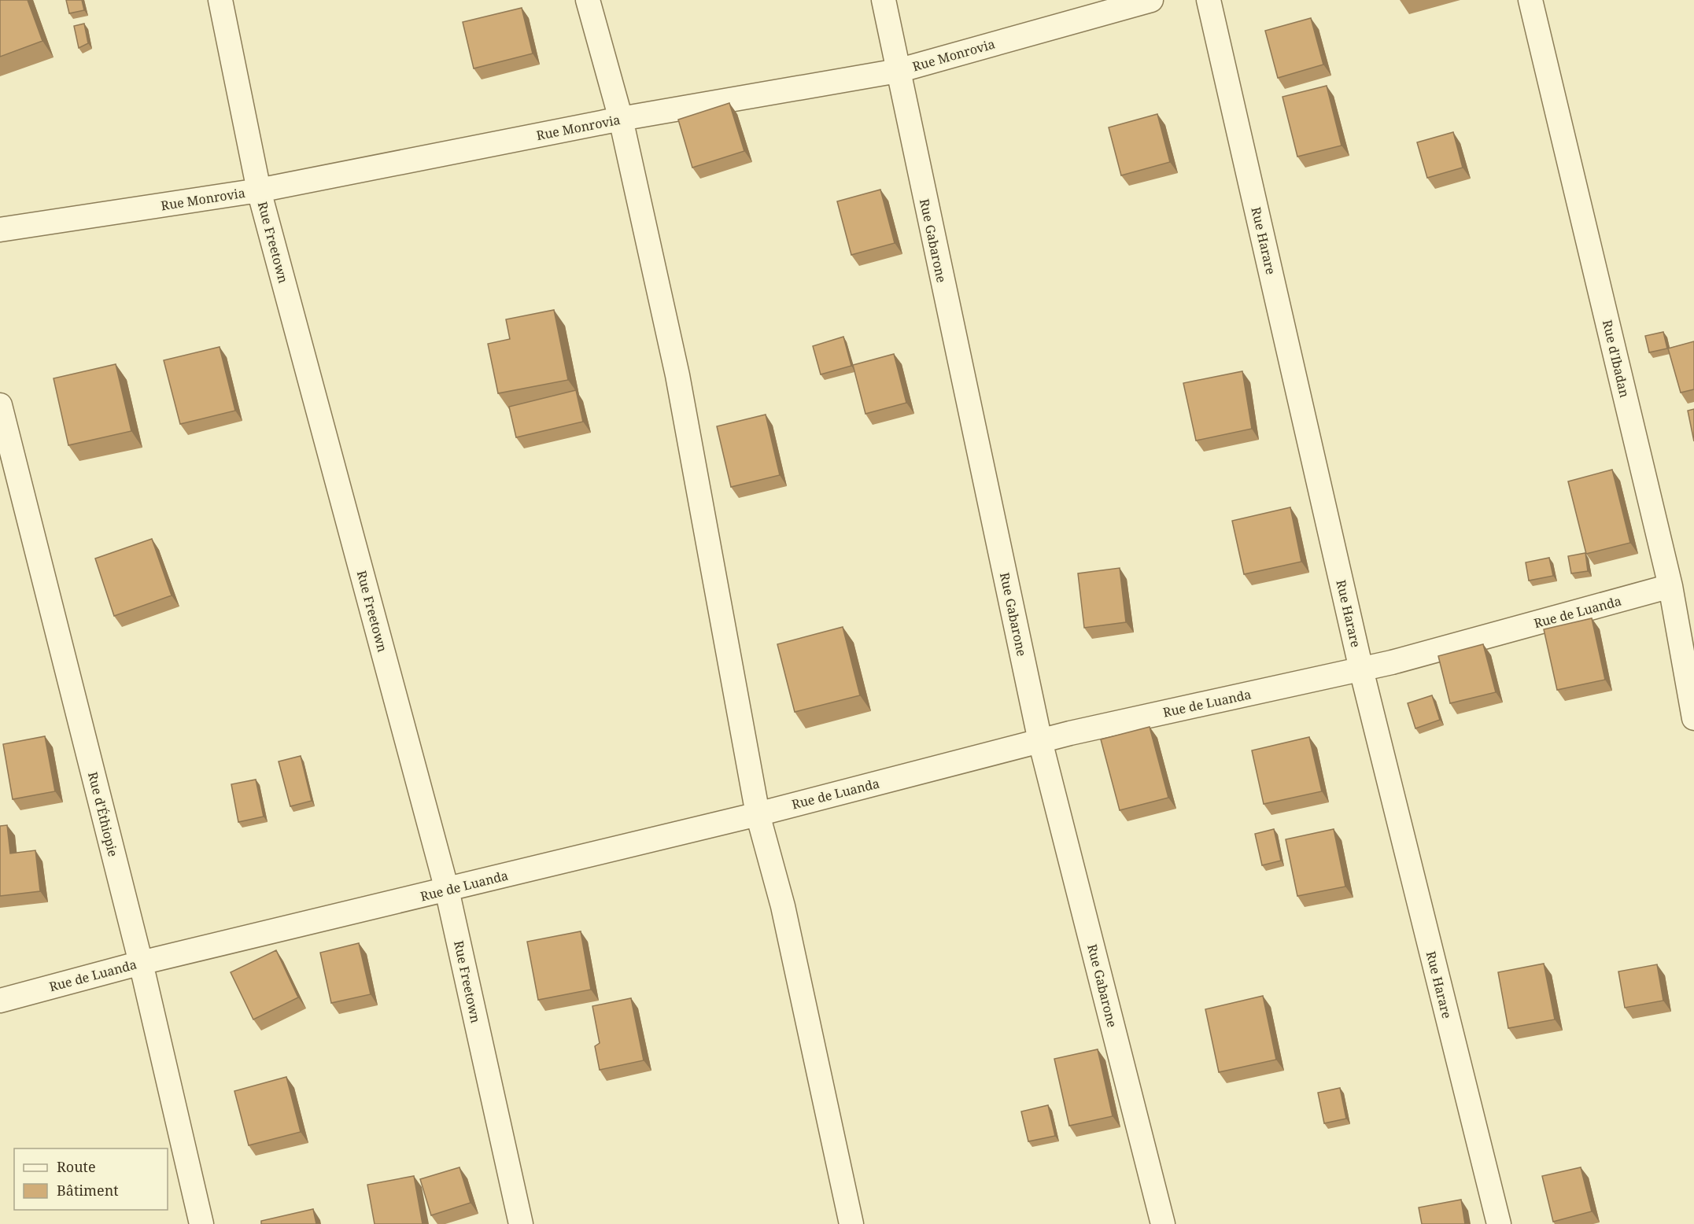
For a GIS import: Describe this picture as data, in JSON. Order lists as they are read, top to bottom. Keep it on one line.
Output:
{"streets":{"street":["Rue Monrovia","Rue Gabarone","Rue Harare","Rue Freetown","Rue d'Ibadan","Rue de Luanda","Rue d'Éthiopie"]},"crossings":[["Rue Monrovia","Rue Gabarone"],["Rue Monrovia","Rue Freetown"],["Rue Gabarone","Rue de Luanda"],["Rue Harare","Rue de Luanda"],["Rue Freetown","Rue de Luanda"],["Rue d'Ibadan","Rue de Luanda"],["Rue de Luanda","Rue d'Éthiopie"]],"legend":["Route","Bâtiment"]}
